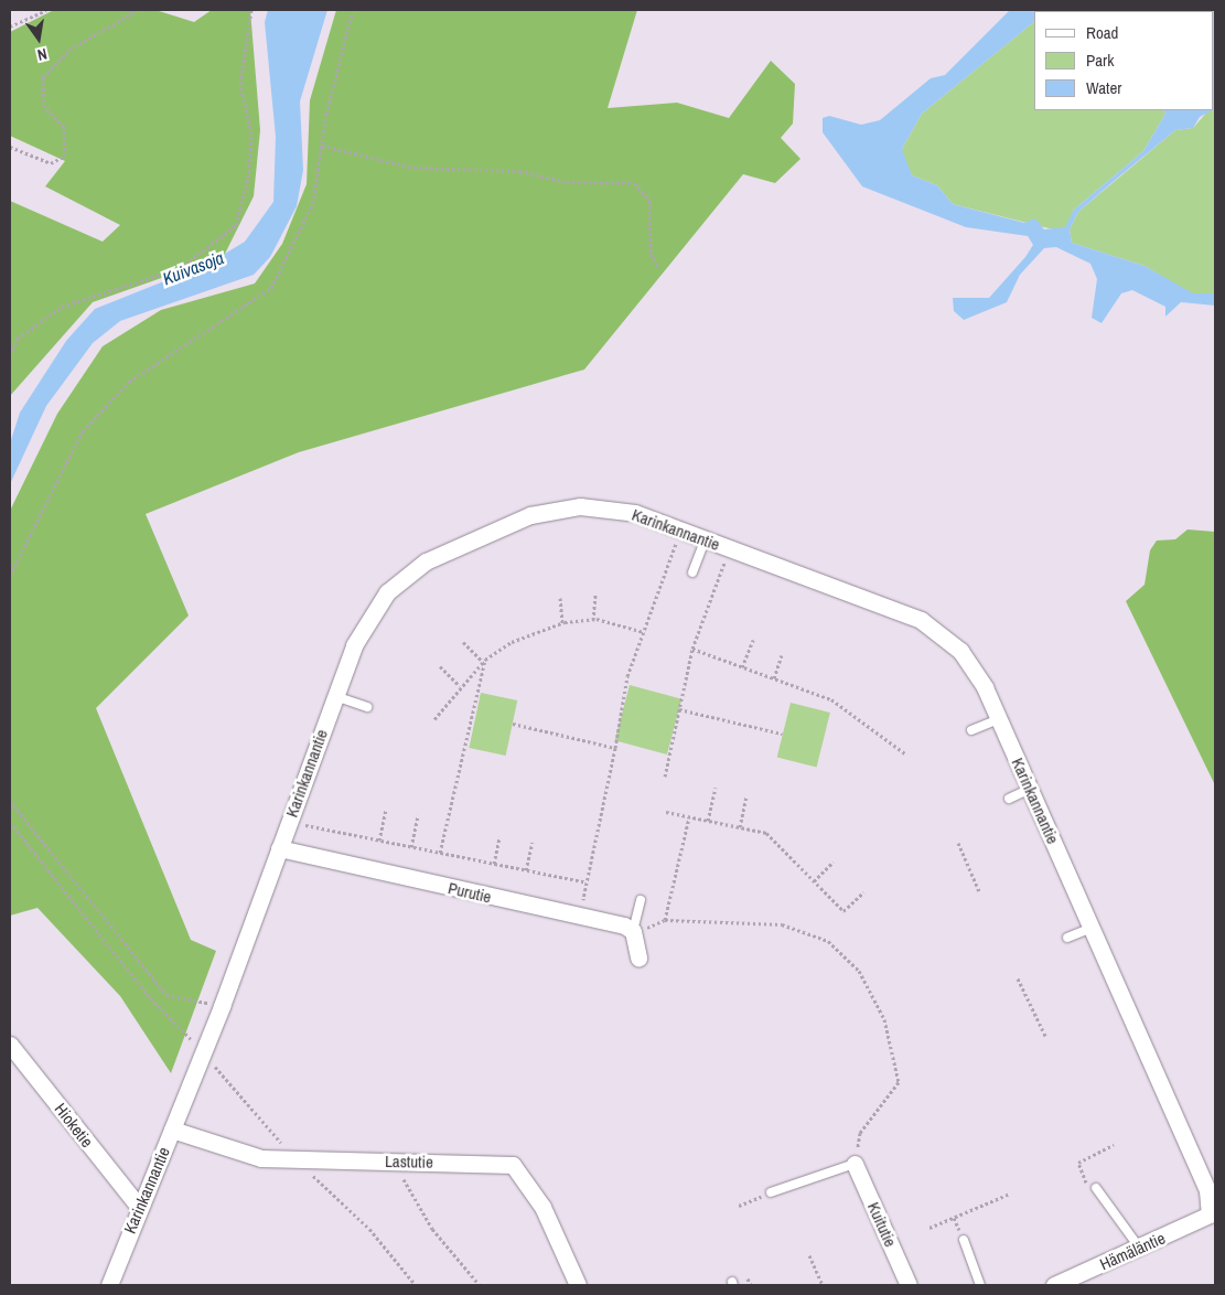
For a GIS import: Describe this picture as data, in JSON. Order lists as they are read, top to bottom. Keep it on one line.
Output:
{"streets":{"street":["Karinkannantie","Purutie","Hioketie","Lastutie","Kuitutie","Hämäläntie"]},"crossings":[["Karinkannantie","Purutie"],["Karinkannantie","Hioketie"],["Karinkannantie","Lastutie"],["Karinkannantie","Hämäläntie"]],"water":["Kuivasoja"],"legend":["Road","Park","Water"],"north":"bottom"}
